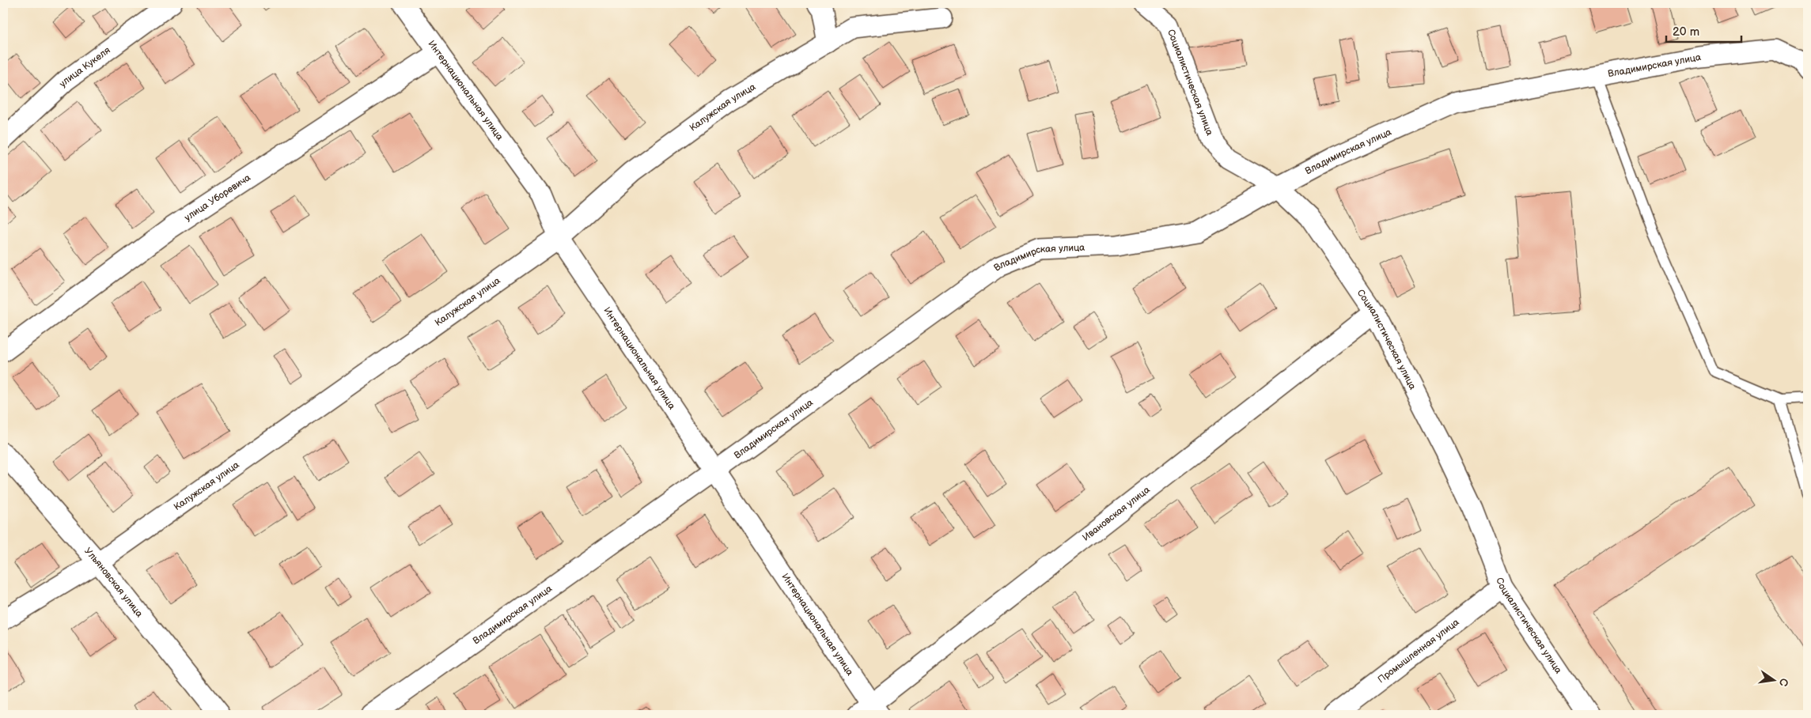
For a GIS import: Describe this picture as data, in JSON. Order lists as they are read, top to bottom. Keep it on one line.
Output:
{"streets":{"street":["Владимирская улица","улица Кукеля","Социалистическая улица","Интернациональная улица","Калужская улица","улица Уборевича","Ивановская улица","Ульяновская улица","Промышленная улица"]},"crossings":[["Владимирская улица","Социалистическая улица"],["Владимирская улица","Интернациональная улица"],["Социалистическая улица","Ивановская улица"],["Социалистическая улица","Промышленная улица"],["Интернациональная улица","Калужская улица"],["Интернациональная улица","улица Уборевича"],["Интернациональная улица","Ивановская улица"],["Калужская улица","Ульяновская улица"]],"scale_bar":"20 m","north":"right"}
